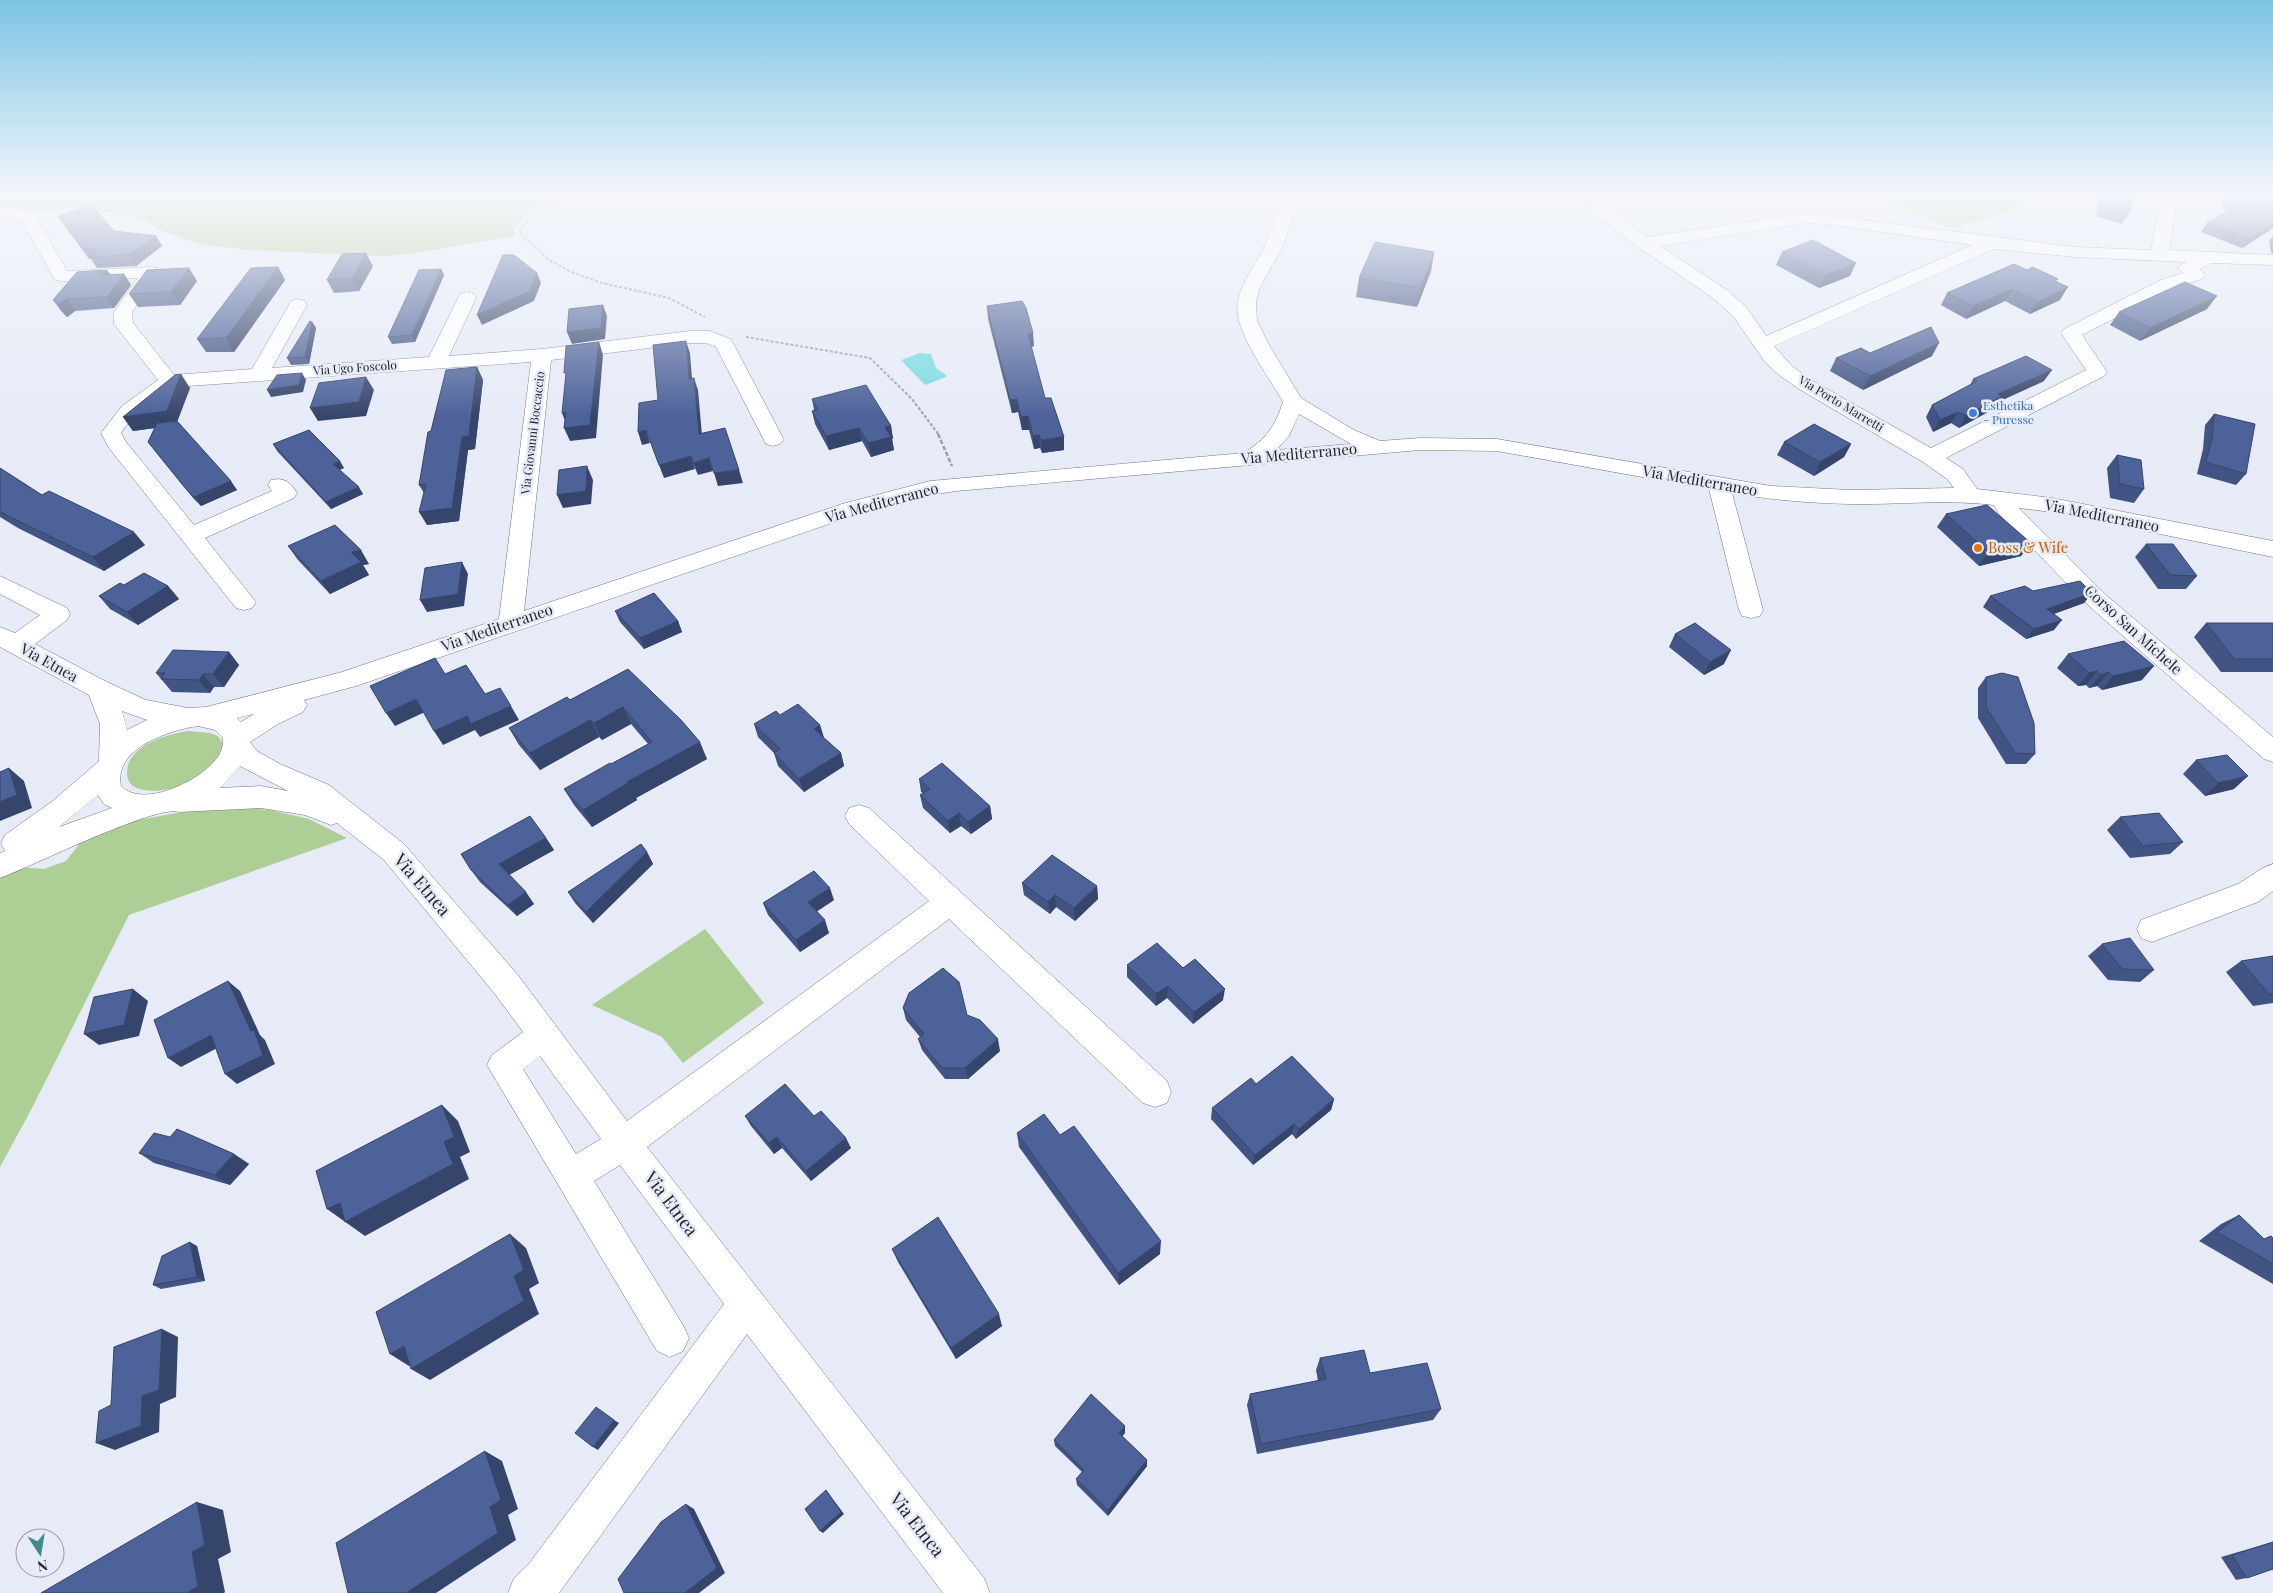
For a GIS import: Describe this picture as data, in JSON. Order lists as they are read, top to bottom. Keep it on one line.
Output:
{"streets":{"street":["Via Ugo Foscolo","Via Porto Marretti","Via Giovanni Boccaccio","Via Mediterraneo","Corso San Michele","Via Etnea"]},"crossings":[["Via Ugo Foscolo","Via Giovanni Boccaccio"],["Via Porto Marretti","Via Mediterraneo"],["Via Giovanni Boccaccio","Via Mediterraneo"],["Via Mediterraneo","Corso San Michele"]],"places":["Esthetika - Puresse","Boss & Wife"],"north":"bottom"}
